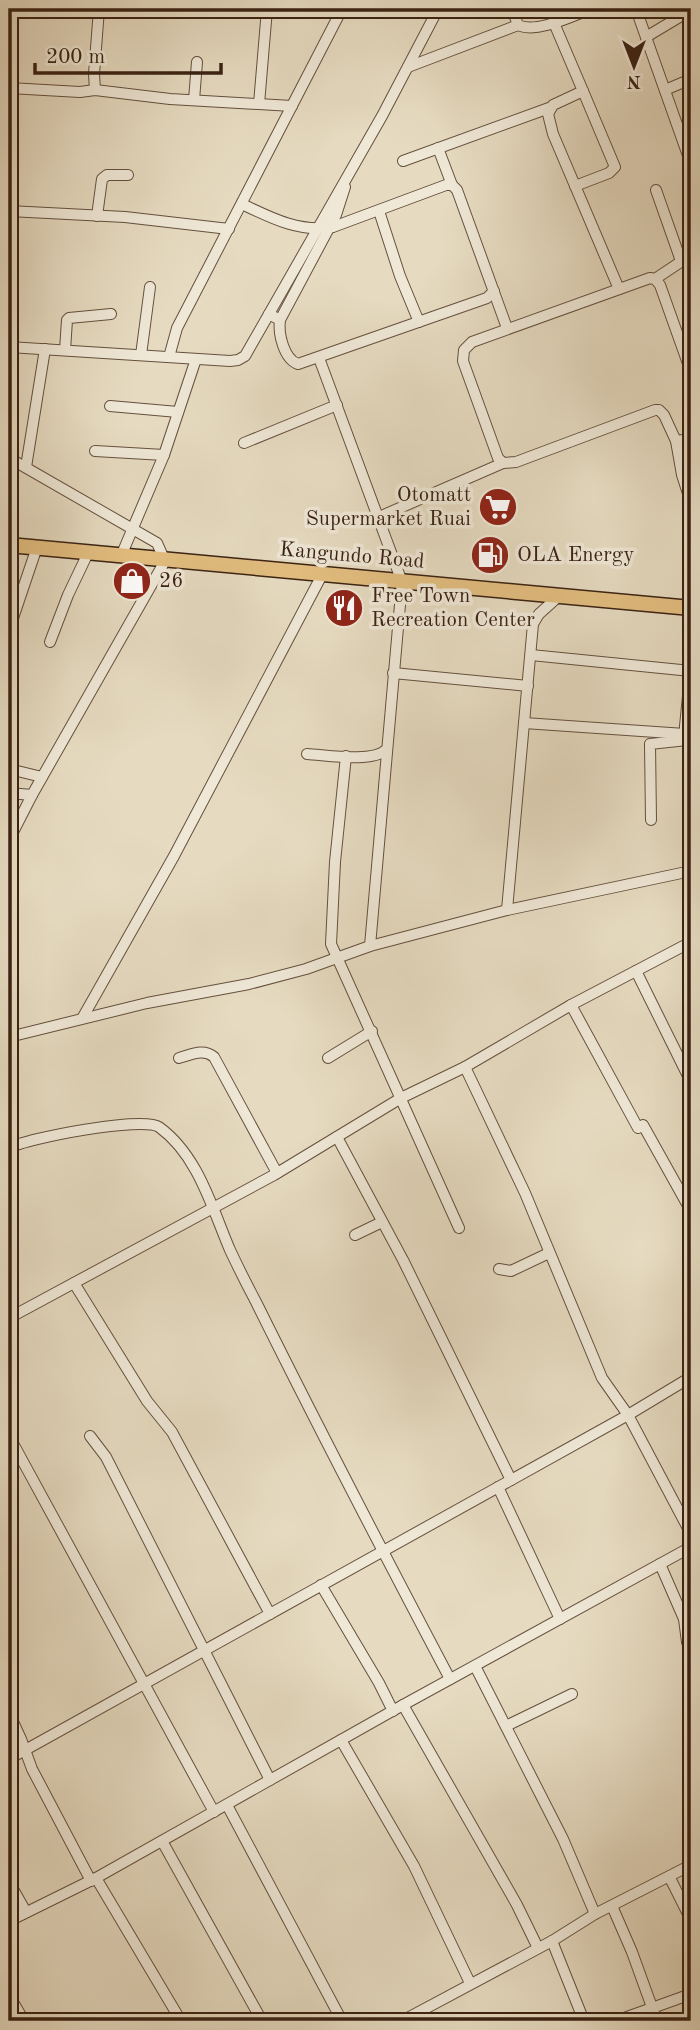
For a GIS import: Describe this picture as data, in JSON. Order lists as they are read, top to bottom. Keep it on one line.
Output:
{"streets":{"highway":["Kangundo Road"]},"places":{"supermarket":["Otomatt Supermarket Ruai"],"fuel station":["OLA Energy"],"shop":["26"],"restaurant":["Free Town Recreation Center"]},"scale_bar":"200 m","north":"bottom"}
